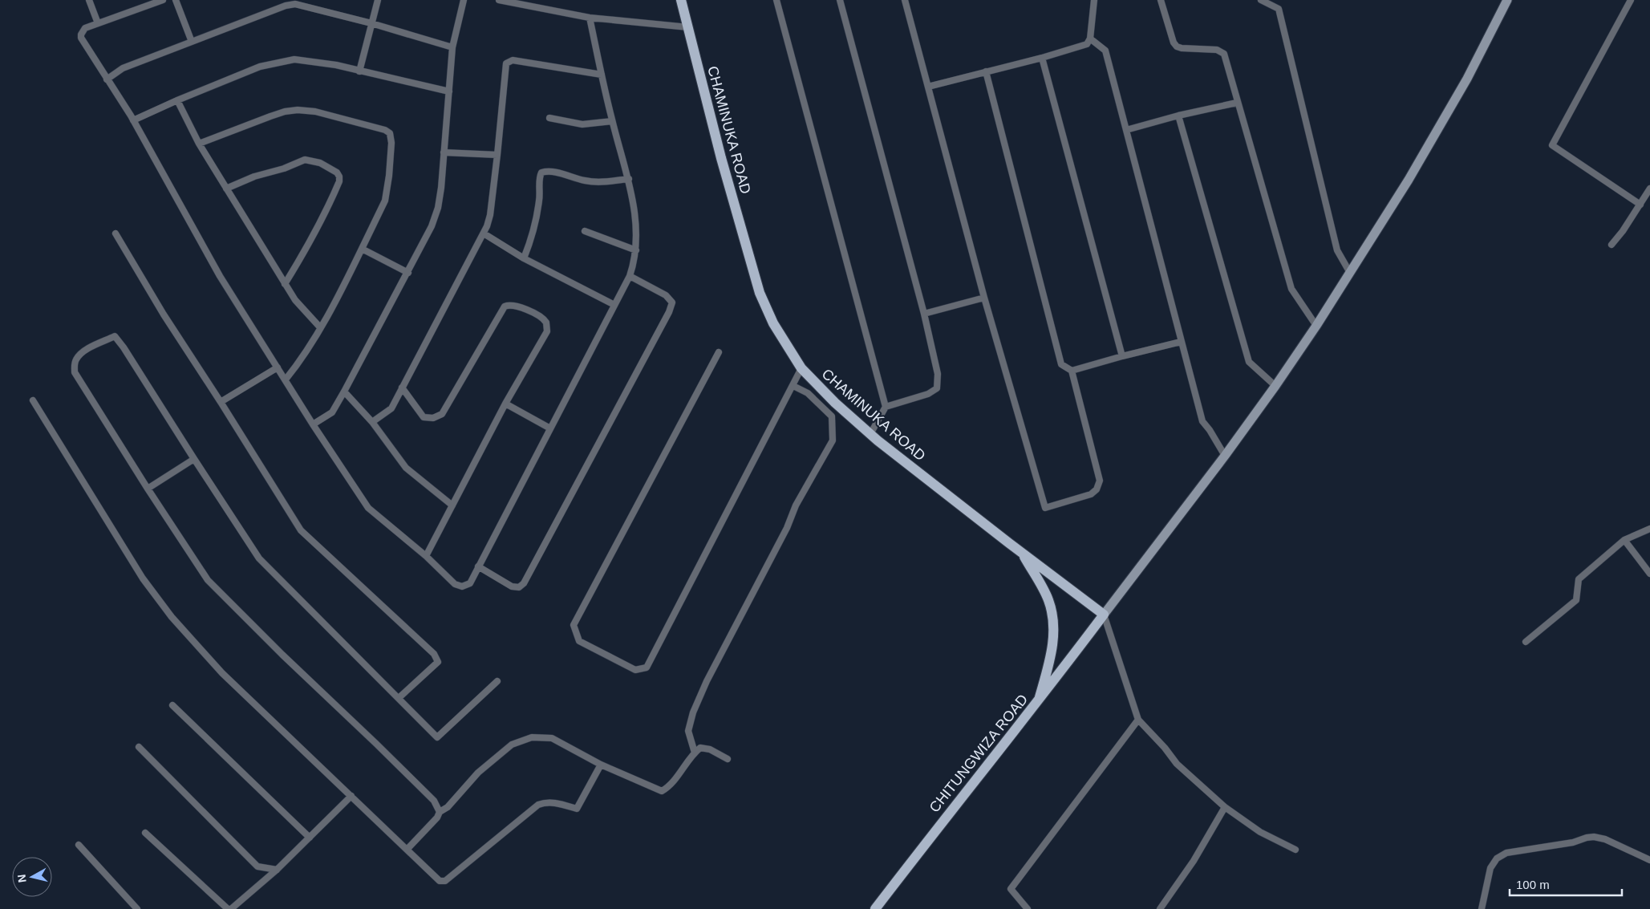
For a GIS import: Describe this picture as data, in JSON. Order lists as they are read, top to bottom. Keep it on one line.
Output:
{"streets":{"main road":["CHAMINUKA ROAD","CHITUNGWIZA ROAD"]},"crossings":[["CHAMINUKA ROAD","CHITUNGWIZA ROAD"]],"scale_bar":"100 m","north":"left"}
